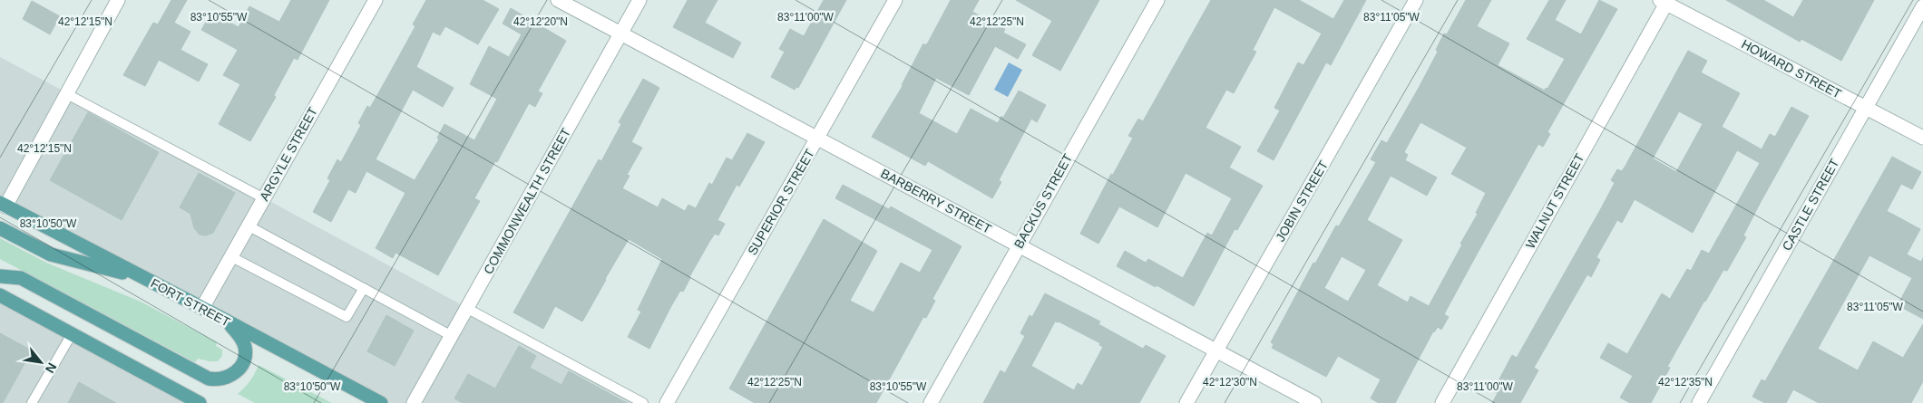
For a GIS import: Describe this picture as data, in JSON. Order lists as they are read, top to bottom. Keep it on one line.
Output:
{"streets":{"main road":["FORT STREET"],"street":["HOWARD STREET","ARGYLE STREET","COMMONWEALTH STREET","BARBERRY STREET","BACKUS STREET","JOBIN STREET","WALNUT STREET","SUPERIOR STREET","CASTLE STREET"]},"crossings":[["HOWARD STREET","WALNUT STREET"],["HOWARD STREET","CASTLE STREET"],["ARGYLE STREET","FORT STREET"],["COMMONWEALTH STREET","BARBERRY STREET"],["BARBERRY STREET","BACKUS STREET"],["BARBERRY STREET","JOBIN STREET"],["BARBERRY STREET","SUPERIOR STREET"]],"north":"bottom right","coordinates":["83°10'55\"W","83°11'00\"W","83°11'05\"W","42°12'15\"N","42°12'20\"N","42°12'25\"N","83°10'50\"W","42°12'30\"N","42°12'35\"N"]}
